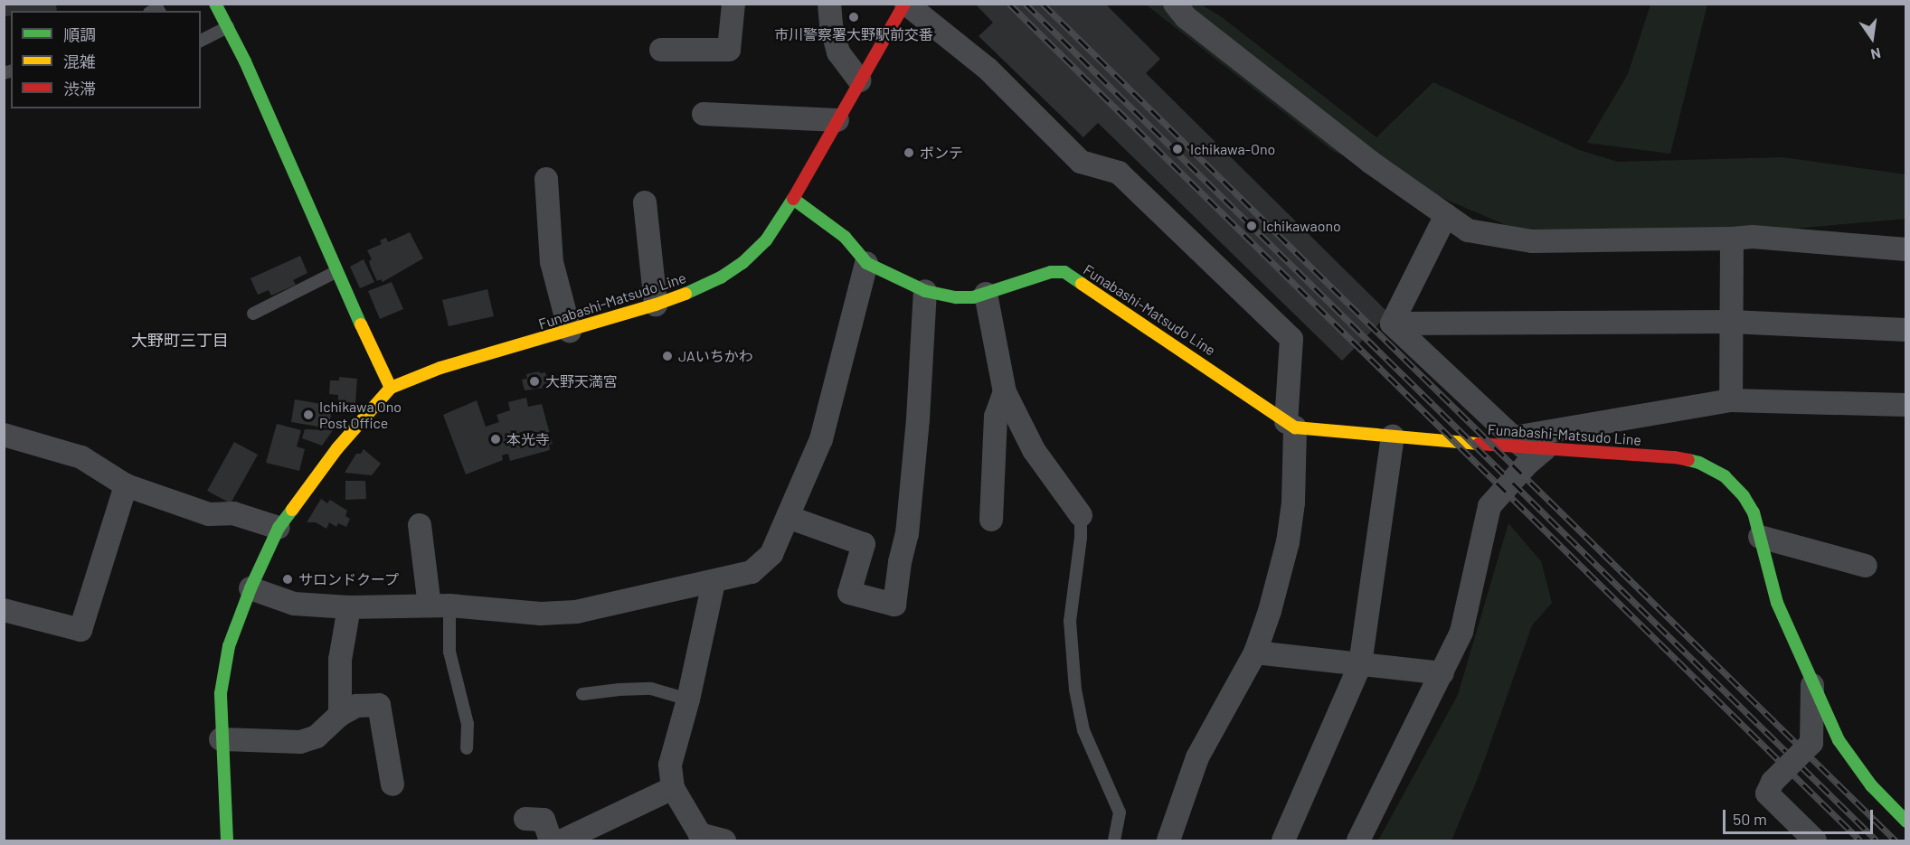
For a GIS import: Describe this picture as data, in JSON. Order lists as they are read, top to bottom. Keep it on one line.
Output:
{"streets":{"main road":["Funabashi-Matsudo Line"]},"districts":["大野町三丁目"],"places":["市川警察署大野駅前交番","Ichikawa-Ono","ボンテ","Ichikawaono","JAいちかわ","大野天満宮","Ichikawa Ono Post Office","本光寺","サロンドクープ"],"legend":["順調","混雑","渋滞"],"scale_bar":"50 m","north":"bottom"}
